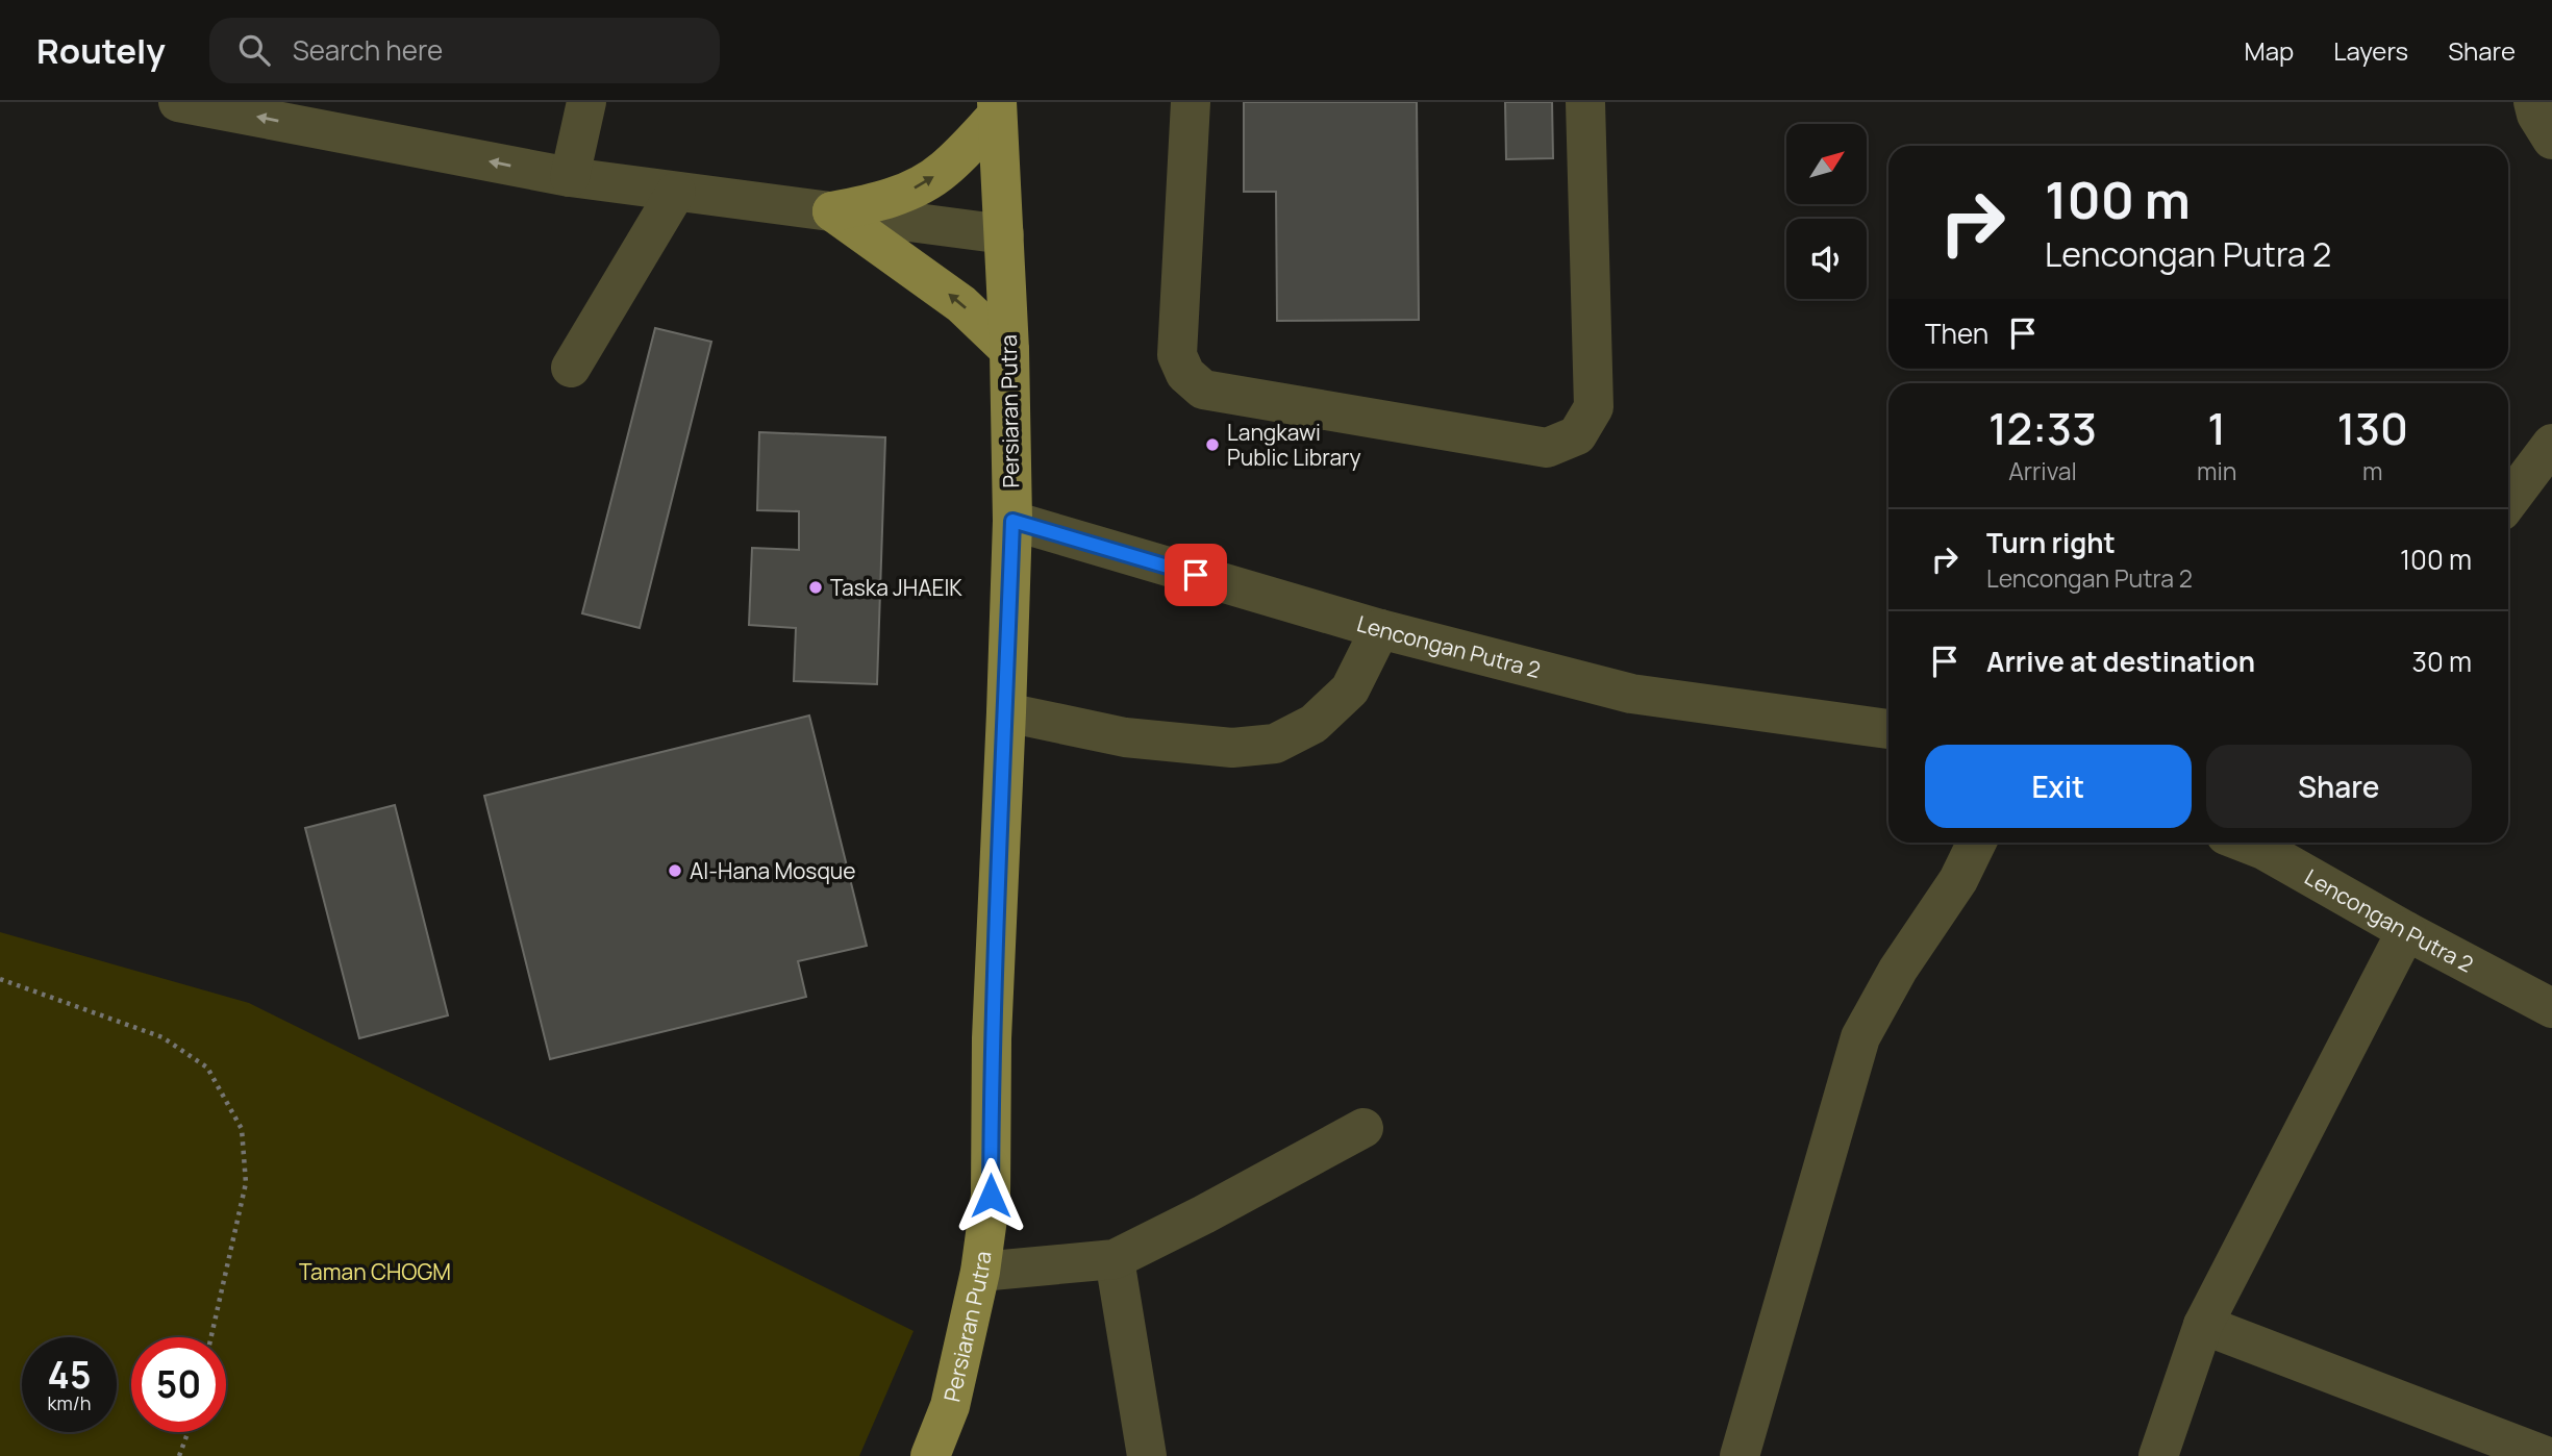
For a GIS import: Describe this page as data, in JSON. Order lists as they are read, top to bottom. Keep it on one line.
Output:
{"streets":{"main road":["Persiaran Putra"],"street":["Lencongan Putra 2"]},"crossings":[["Persiaran Putra","Lencongan Putra 2"]],"parks":["Taman CHOGM"],"places":["Langkawi Public Library","Taska JHAEIK","Al-Hana Mosque"],"north":"top right","page":{"header":"Routely","search":"Search here","nav":["Map","Layers","Share"],"turn":["100 m","Lencongan Putra 2"],"then":"Then","eta":["12:33","Arrival","1","min","130","m"],"list":[{"name":"Turn right","note":"Lencongan Putra 2","value":"100 m"},{"name":"Arrive at destination","value":"30 m"}],"buttons":["Exit","Share"],"speed":"45 km/h","limit":"50"}}
